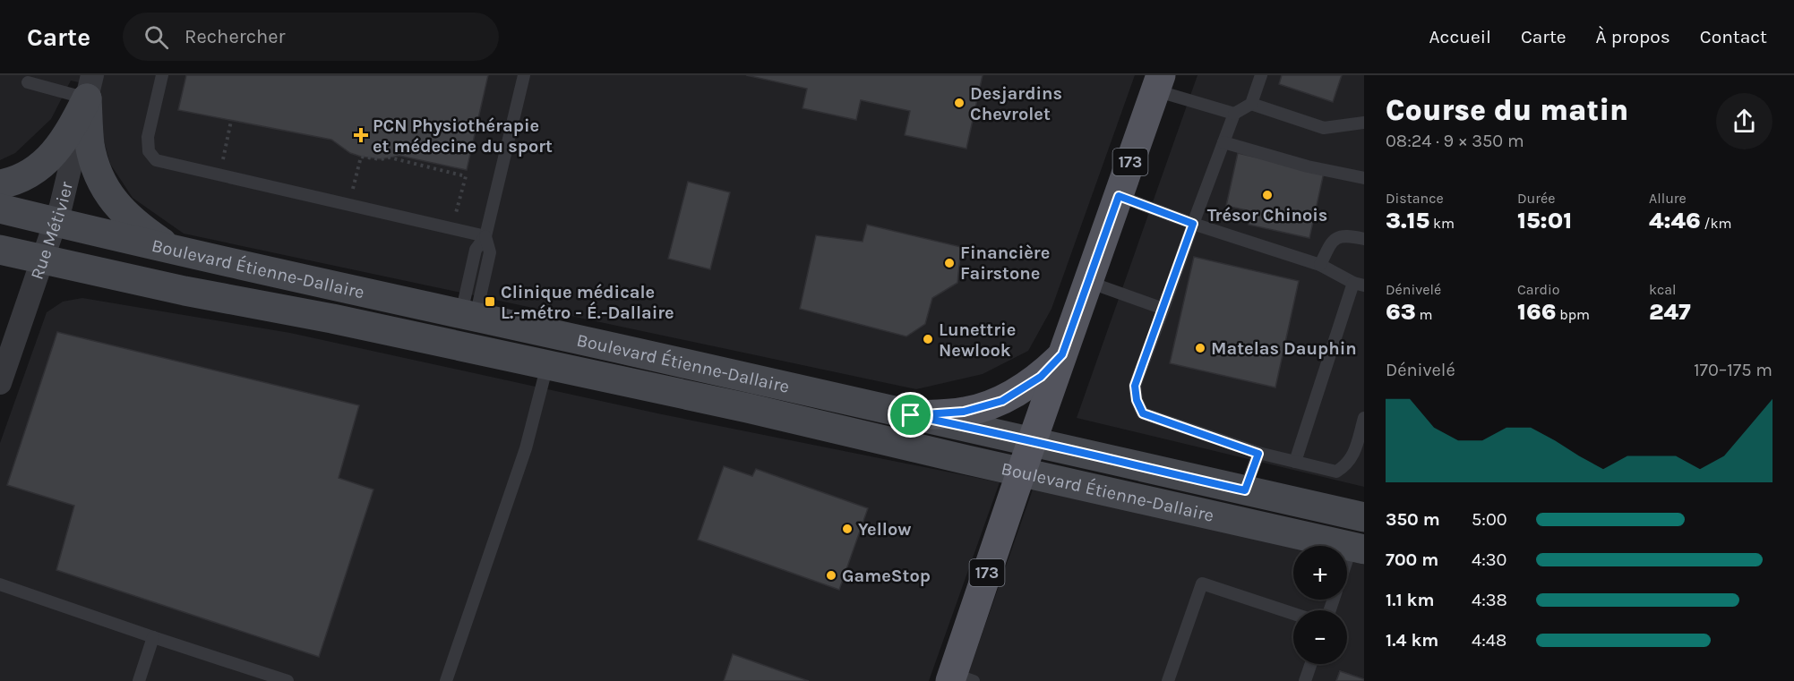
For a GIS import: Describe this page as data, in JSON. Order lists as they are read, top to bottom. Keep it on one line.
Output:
{"streets":{"main road":["173"],"street":["Rue Métivier","Boulevard Étienne-Dallaire"]},"crossings":[["173","Boulevard Étienne-Dallaire"],["Rue Métivier","Boulevard Étienne-Dallaire"]],"places":{"other":["Desjardins Chevrolet","Trésor Chinois","Financière Fairstone","Lunettrie Newlook","Matelas Dauphin","Yellow","GameStop"],"health":["PCN Physiothérapie et médecine du sport"],"transit":["Clinique médicale L.-métro - É.-Dallaire"]},"page":{"header":"Carte","search":"Rechercher","nav":["Accueil","Carte","À propos","Contact"],"heading":["Course du matin","08:24 · 9 × 350 m"],"stats":[["Distance","3.15 km"],["Durée","15:01"],["Allure","4:46 /km"],["Dénivelé","63 m"],["Cardio","166 bpm"],["kcal","247"]],"chart":["Dénivelé","170–175 m"],"list":[{"name":"350 m","note":"5:00"},{"name":"700 m","note":"4:30"},{"name":"1.1 km","note":"4:38"},{"name":"1.4 km","note":"4:48"}],"map_buttons":["+","−"]}}
